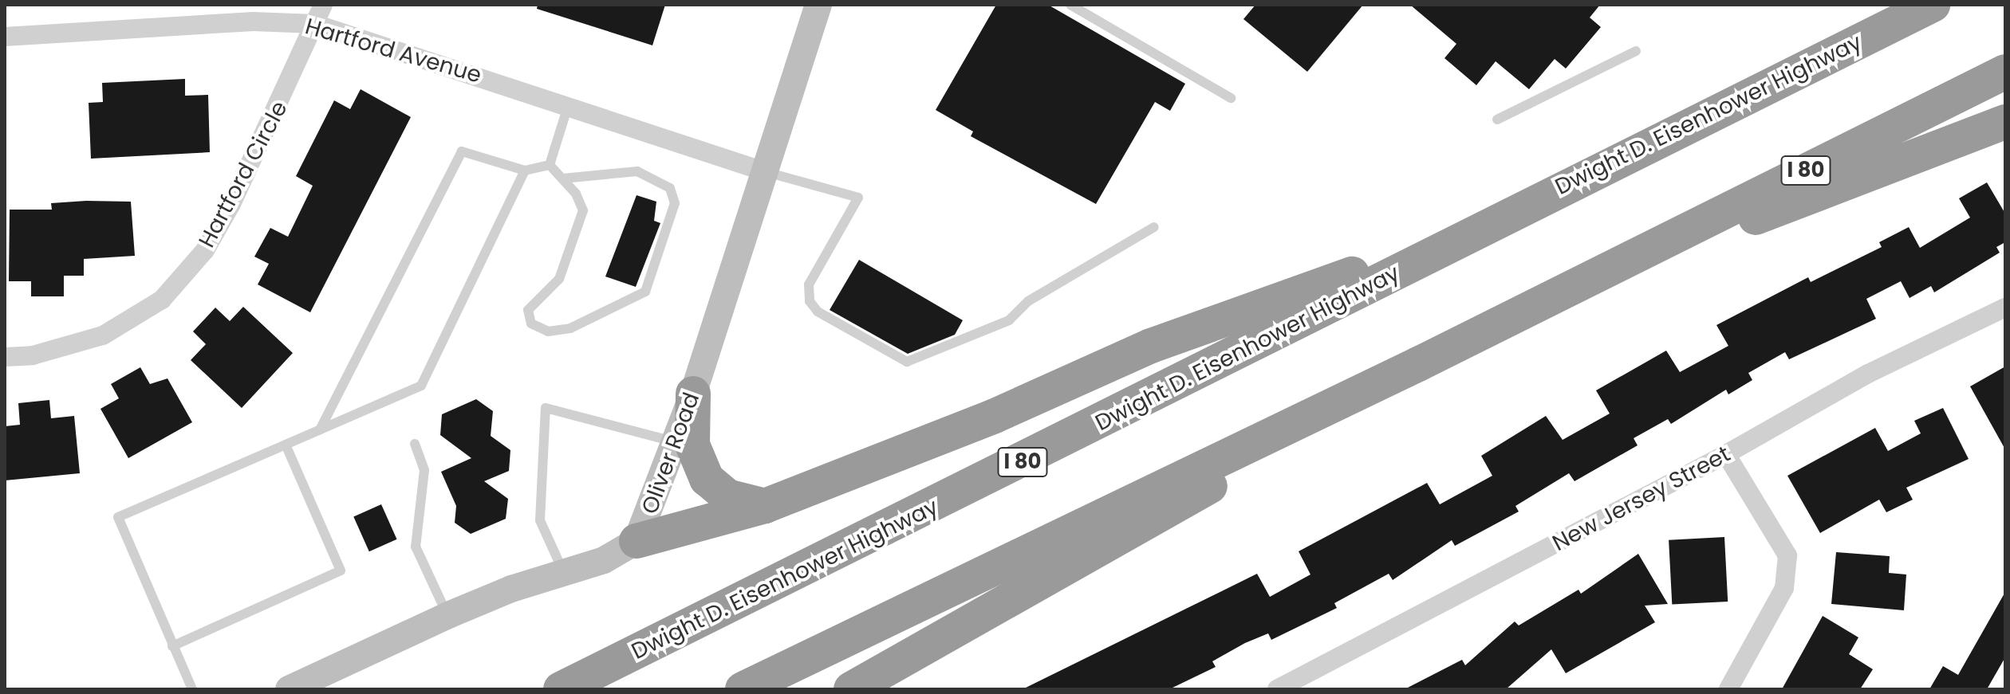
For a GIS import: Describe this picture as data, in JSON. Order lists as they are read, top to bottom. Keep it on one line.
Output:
{"streets":{"highway":["Dwight D. Eisenhower Highway","I 80"],"street":["Hartford Avenue","Hartford Circle","Oliver Road","New Jersey Street"]},"crossings":[["Hartford Avenue","Hartford Circle"],["Hartford Avenue","Oliver Road"]]}
